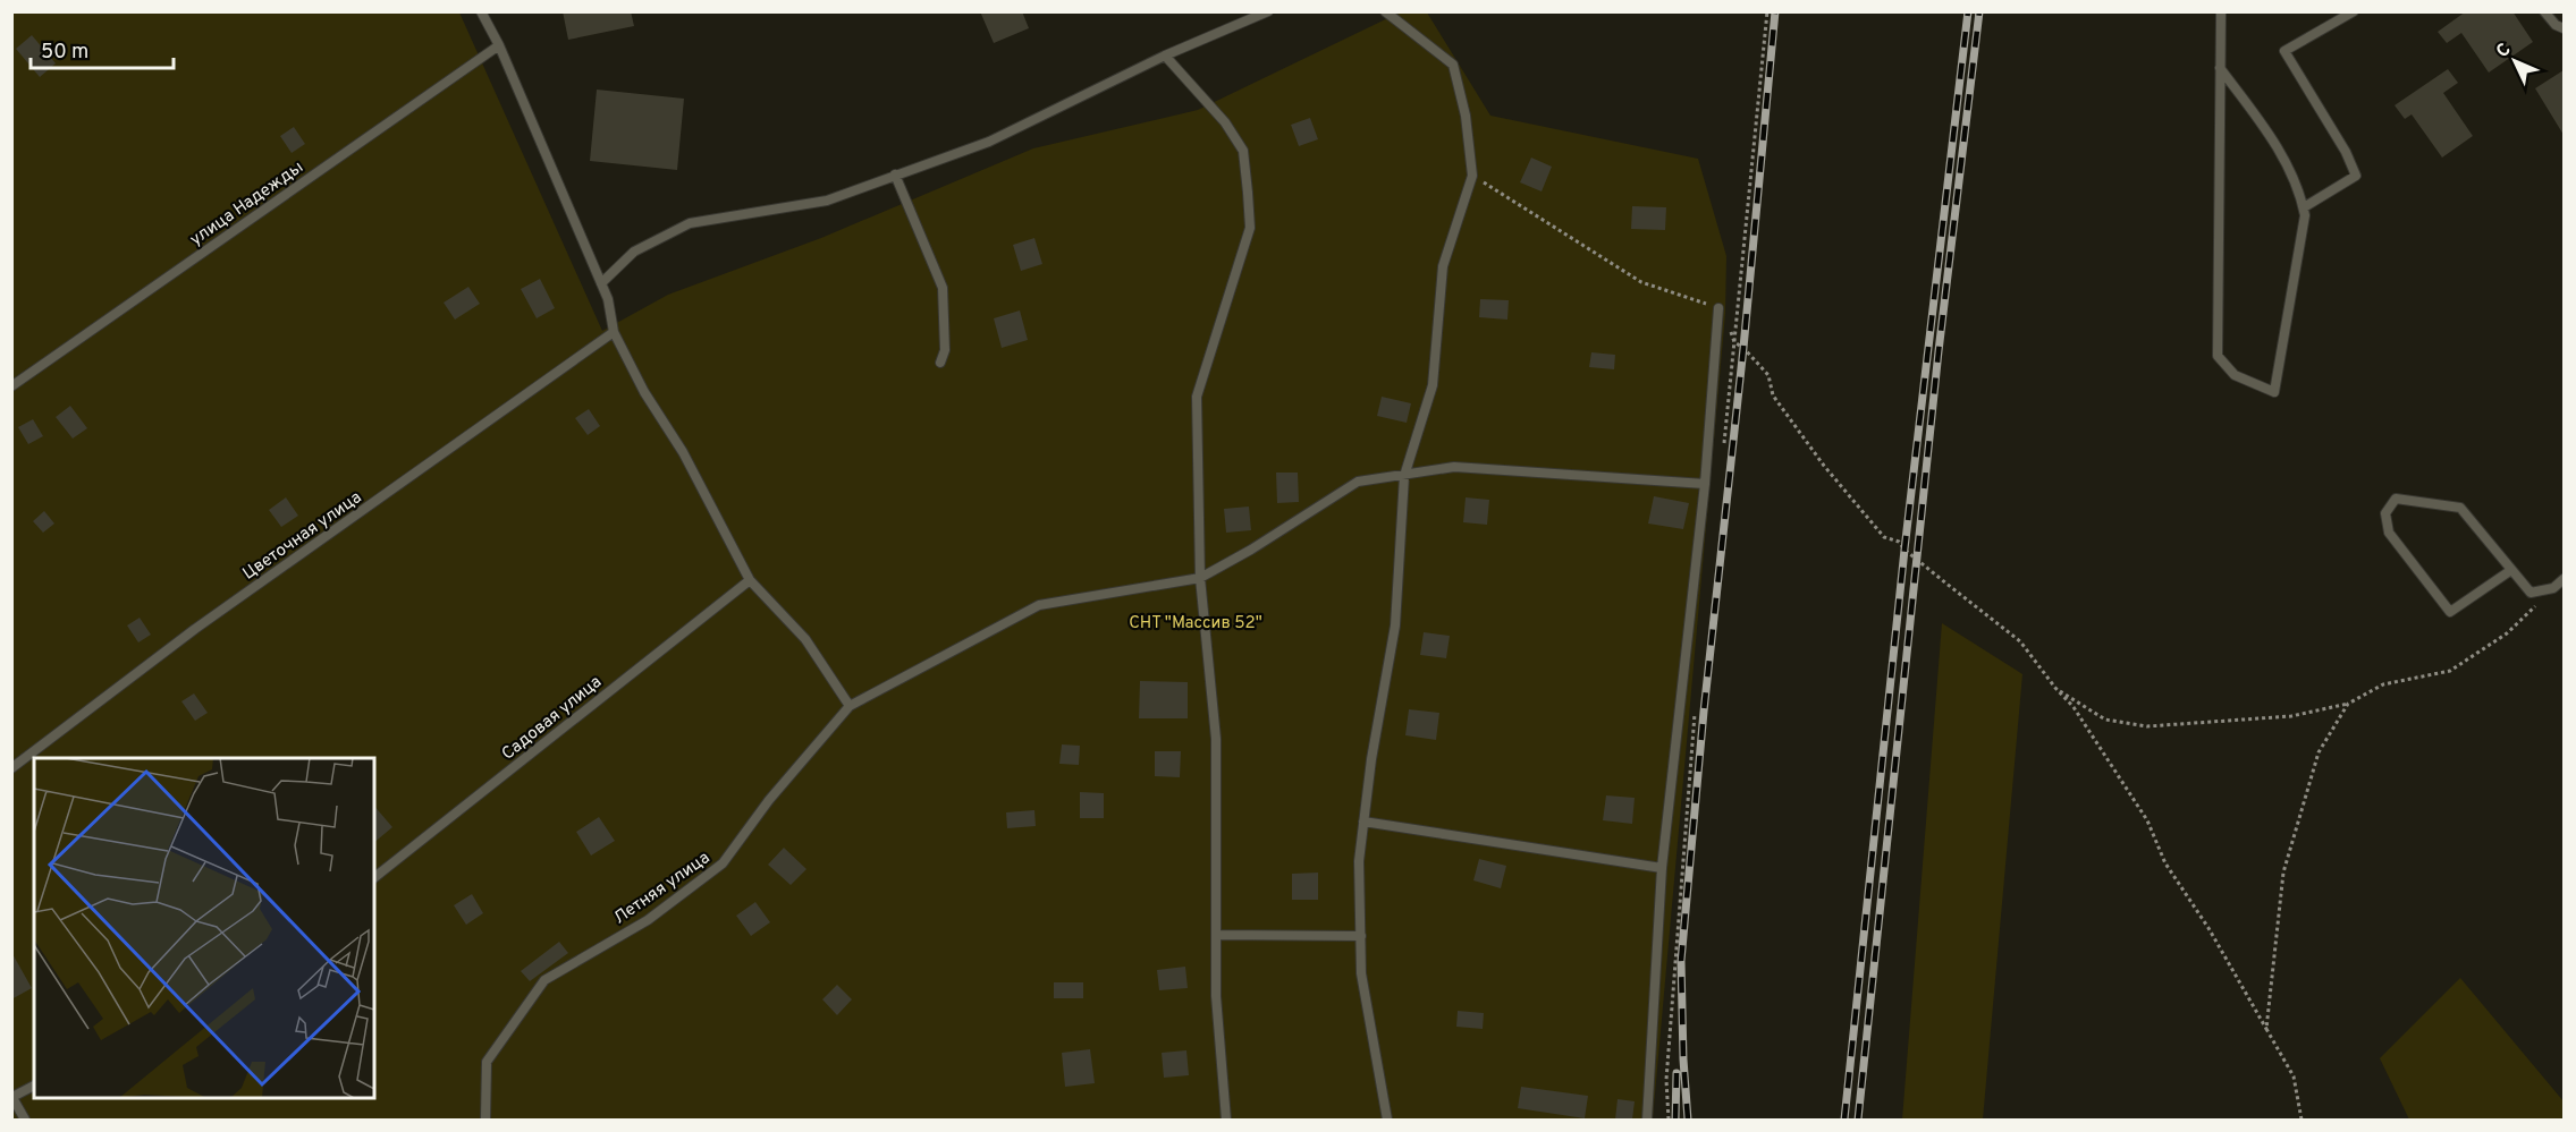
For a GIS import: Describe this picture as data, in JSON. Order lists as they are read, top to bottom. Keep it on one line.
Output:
{"streets":{"lane":["улица Надежды","Цветочная улица","Садовая улица","Летняя улица"]},"parks":["СНТ \"Массив 52\""],"scale_bar":"50 m","north":"top left"}
